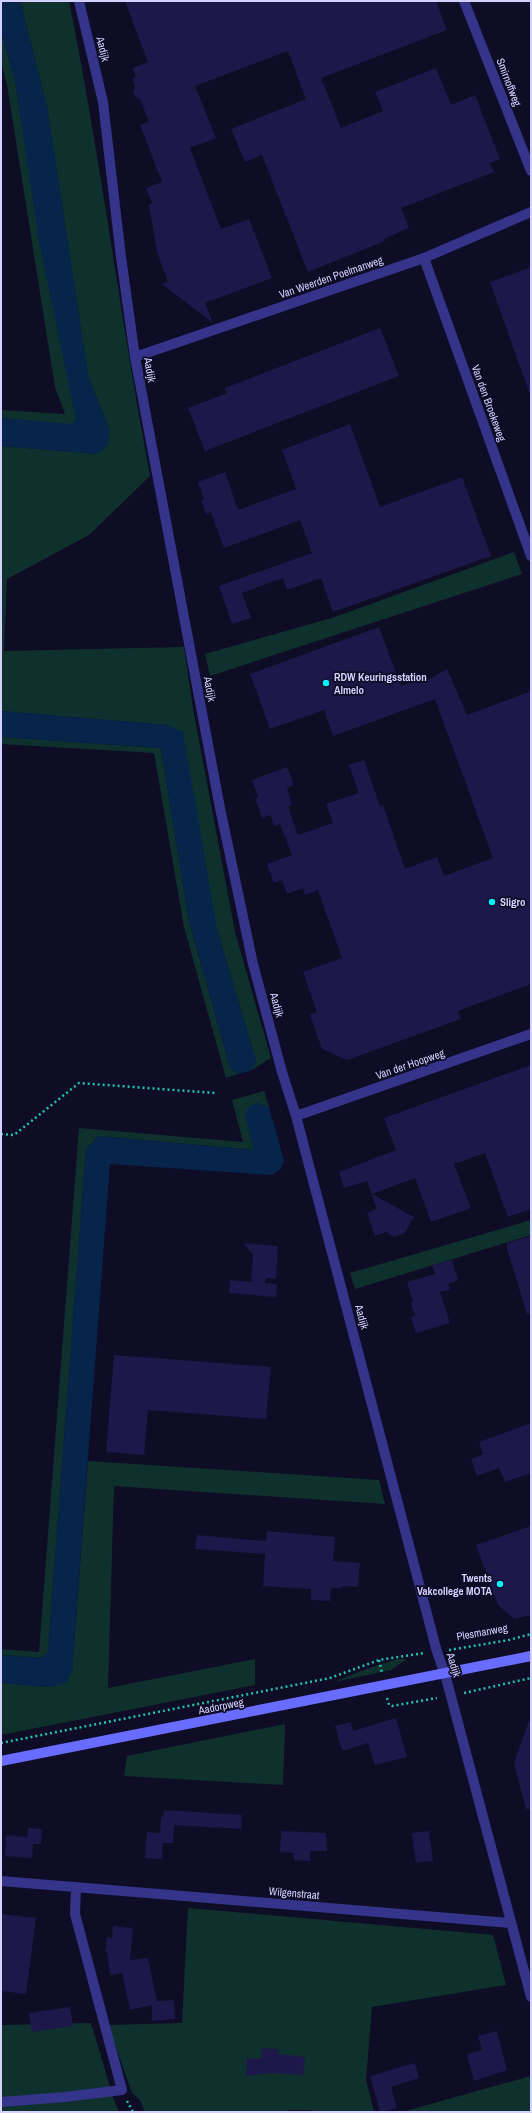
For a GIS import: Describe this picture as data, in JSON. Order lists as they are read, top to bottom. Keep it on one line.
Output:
{"streets":{"main road":["Aadorpweg"],"street":["Aadijk","Smirnoffweg","Van Weerden Poelmanweg","Van den Broekeweg","Van der Hoopweg","Wilgenstraat"],"path":["Plesmanweg"]},"crossings":[["Aadijk","Van Weerden Poelmanweg"],["Aadijk","Van der Hoopweg"],["Aadijk","Plesmanweg"],["Aadijk","Aadorpweg"],["Aadijk","Wilgenstraat"],["Van Weerden Poelmanweg","Van den Broekeweg"],["Plesmanweg","Aadorpweg"]],"places":["RDW Keuringsstation Almelo","Sligro","Twents Vakcollege MOTA"]}
